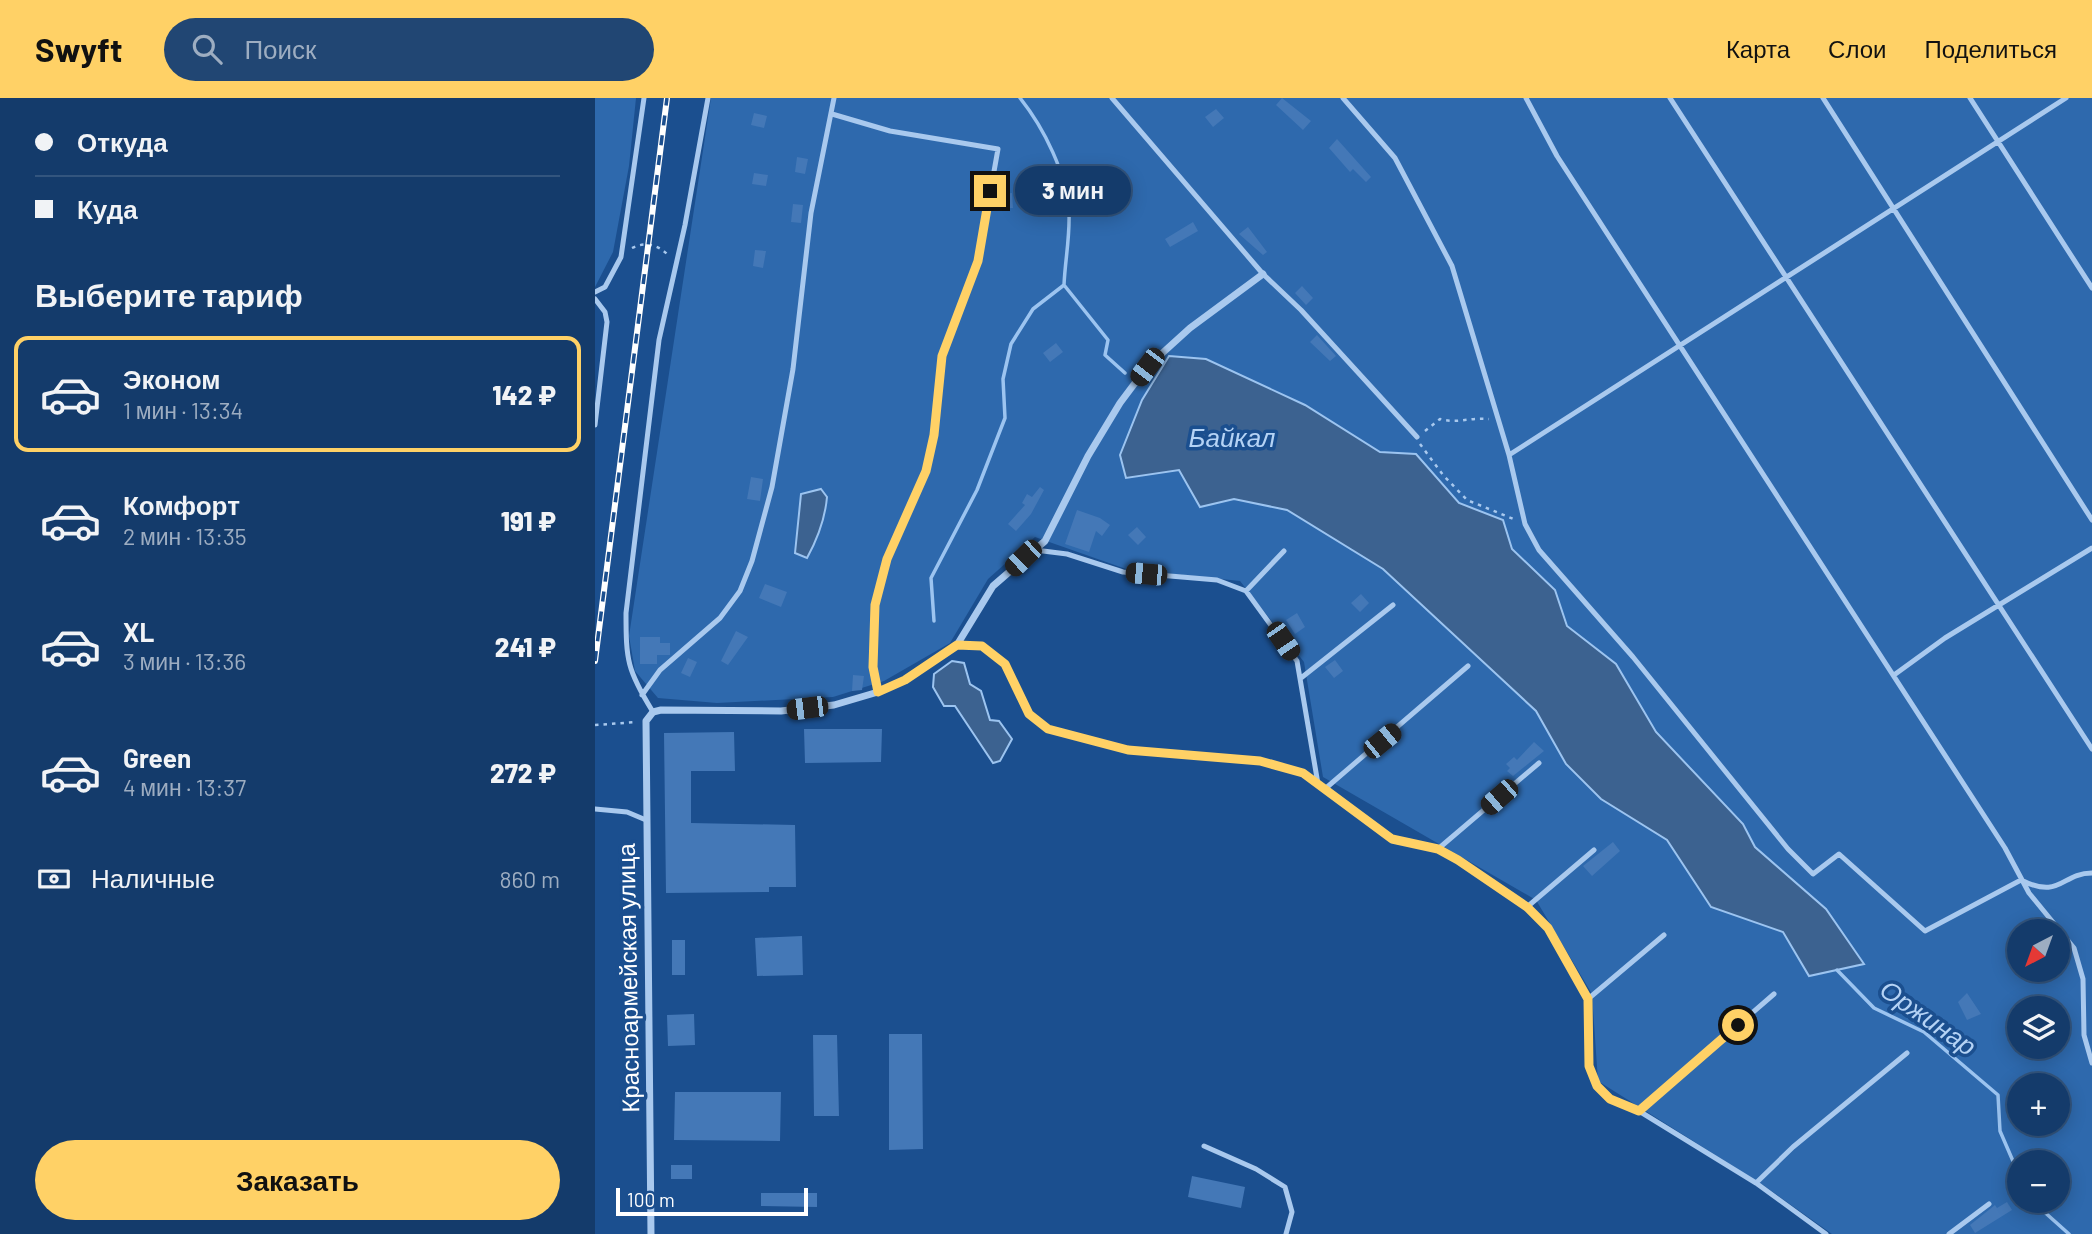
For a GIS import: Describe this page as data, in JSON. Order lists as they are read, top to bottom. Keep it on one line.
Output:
{"streets":{"street":["Красноармейская улица"]},"water":["Байкал","Оржинар"],"scale_bar":"100 m","north":"bottom left","page":{"header":"Swyft","search":"Поиск","nav":["Карта","Слои","Поделиться"],"banner":["Откуда","Куда"],"bubble":"3 мин","heading":"Выберите тариф","list":[{"name":"Эконом","note":"1 мин · 13:34","value":"142 ₽"},{"name":"Комфорт","note":"2 мин · 13:35","value":"191 ₽"},{"name":"XL","note":"3 мин · 13:36","value":"241 ₽"},{"name":"Green","note":"4 мин · 13:37","value":"272 ₽"}],"pay":["Наличные","860 m"],"map_buttons":["+","−"],"buttons":"Заказать","scale":"100 m"}}
